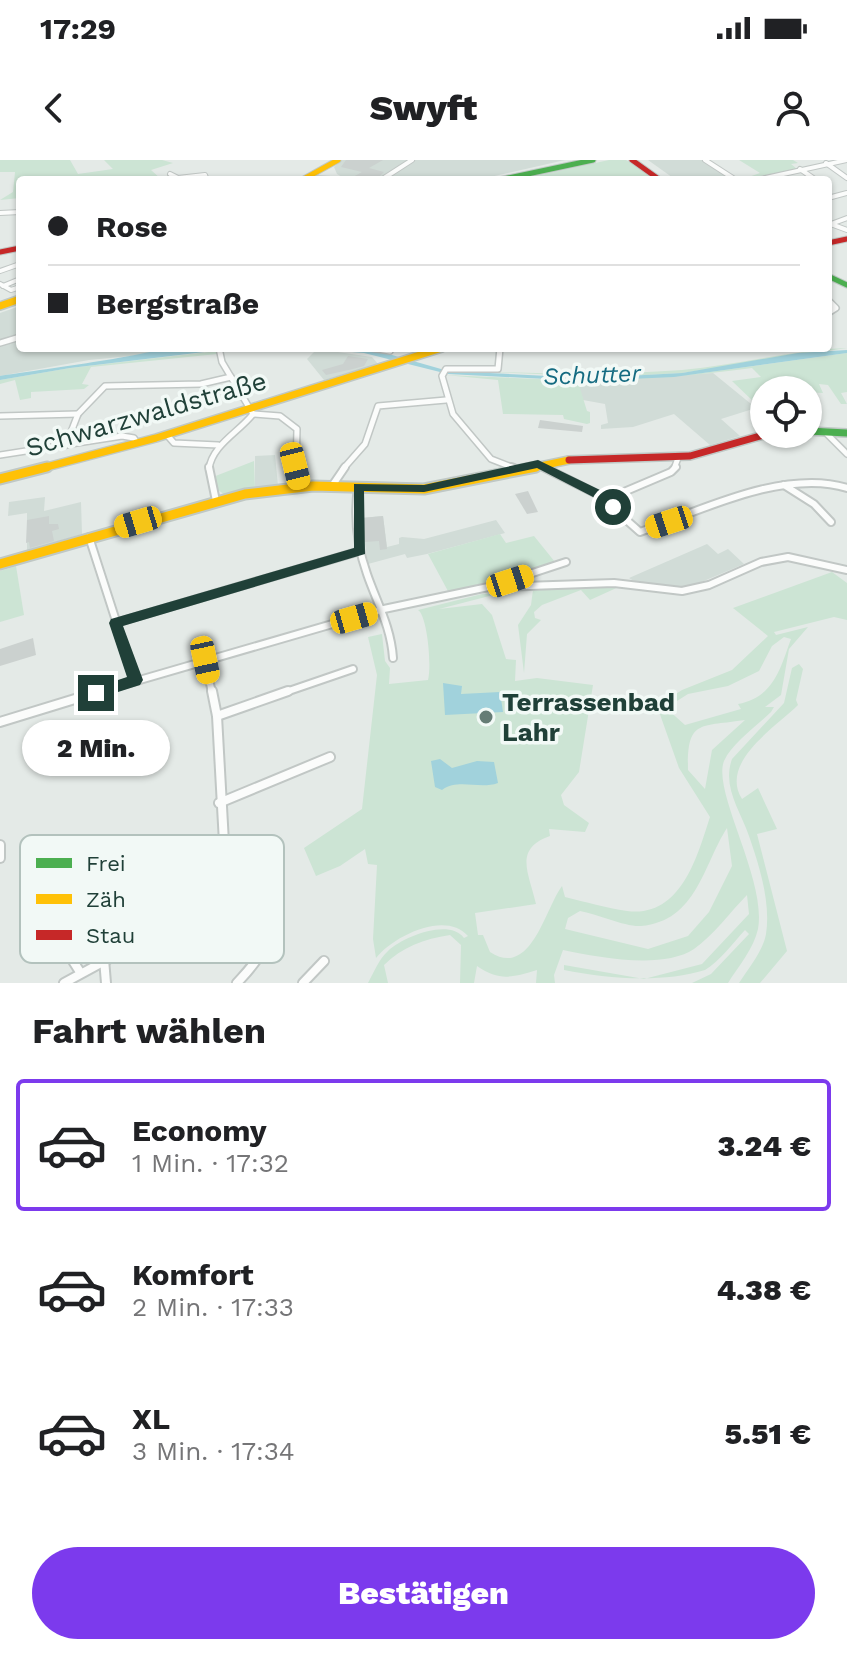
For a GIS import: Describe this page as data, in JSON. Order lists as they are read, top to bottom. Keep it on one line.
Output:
{"streets":{"street":["Schwarzwaldstraße"]},"water":["Schutter"],"places":["Terrassenbad Lahr"],"legend":["Frei","Zäh","Stau"],"page":{"status":"17:29","header":"Swyft","banner":["Rose","Bergstraße"],"bubble":"2 Min.","heading":"Fahrt wählen","list":[{"name":"Economy","note":"1 Min. · 17:32","value":"3.24 €"},{"name":"Komfort","note":"2 Min. · 17:33","value":"4.38 €"},{"name":"XL","note":"3 Min. · 17:34","value":"5.51 €"}],"buttons":"Bestätigen"}}
